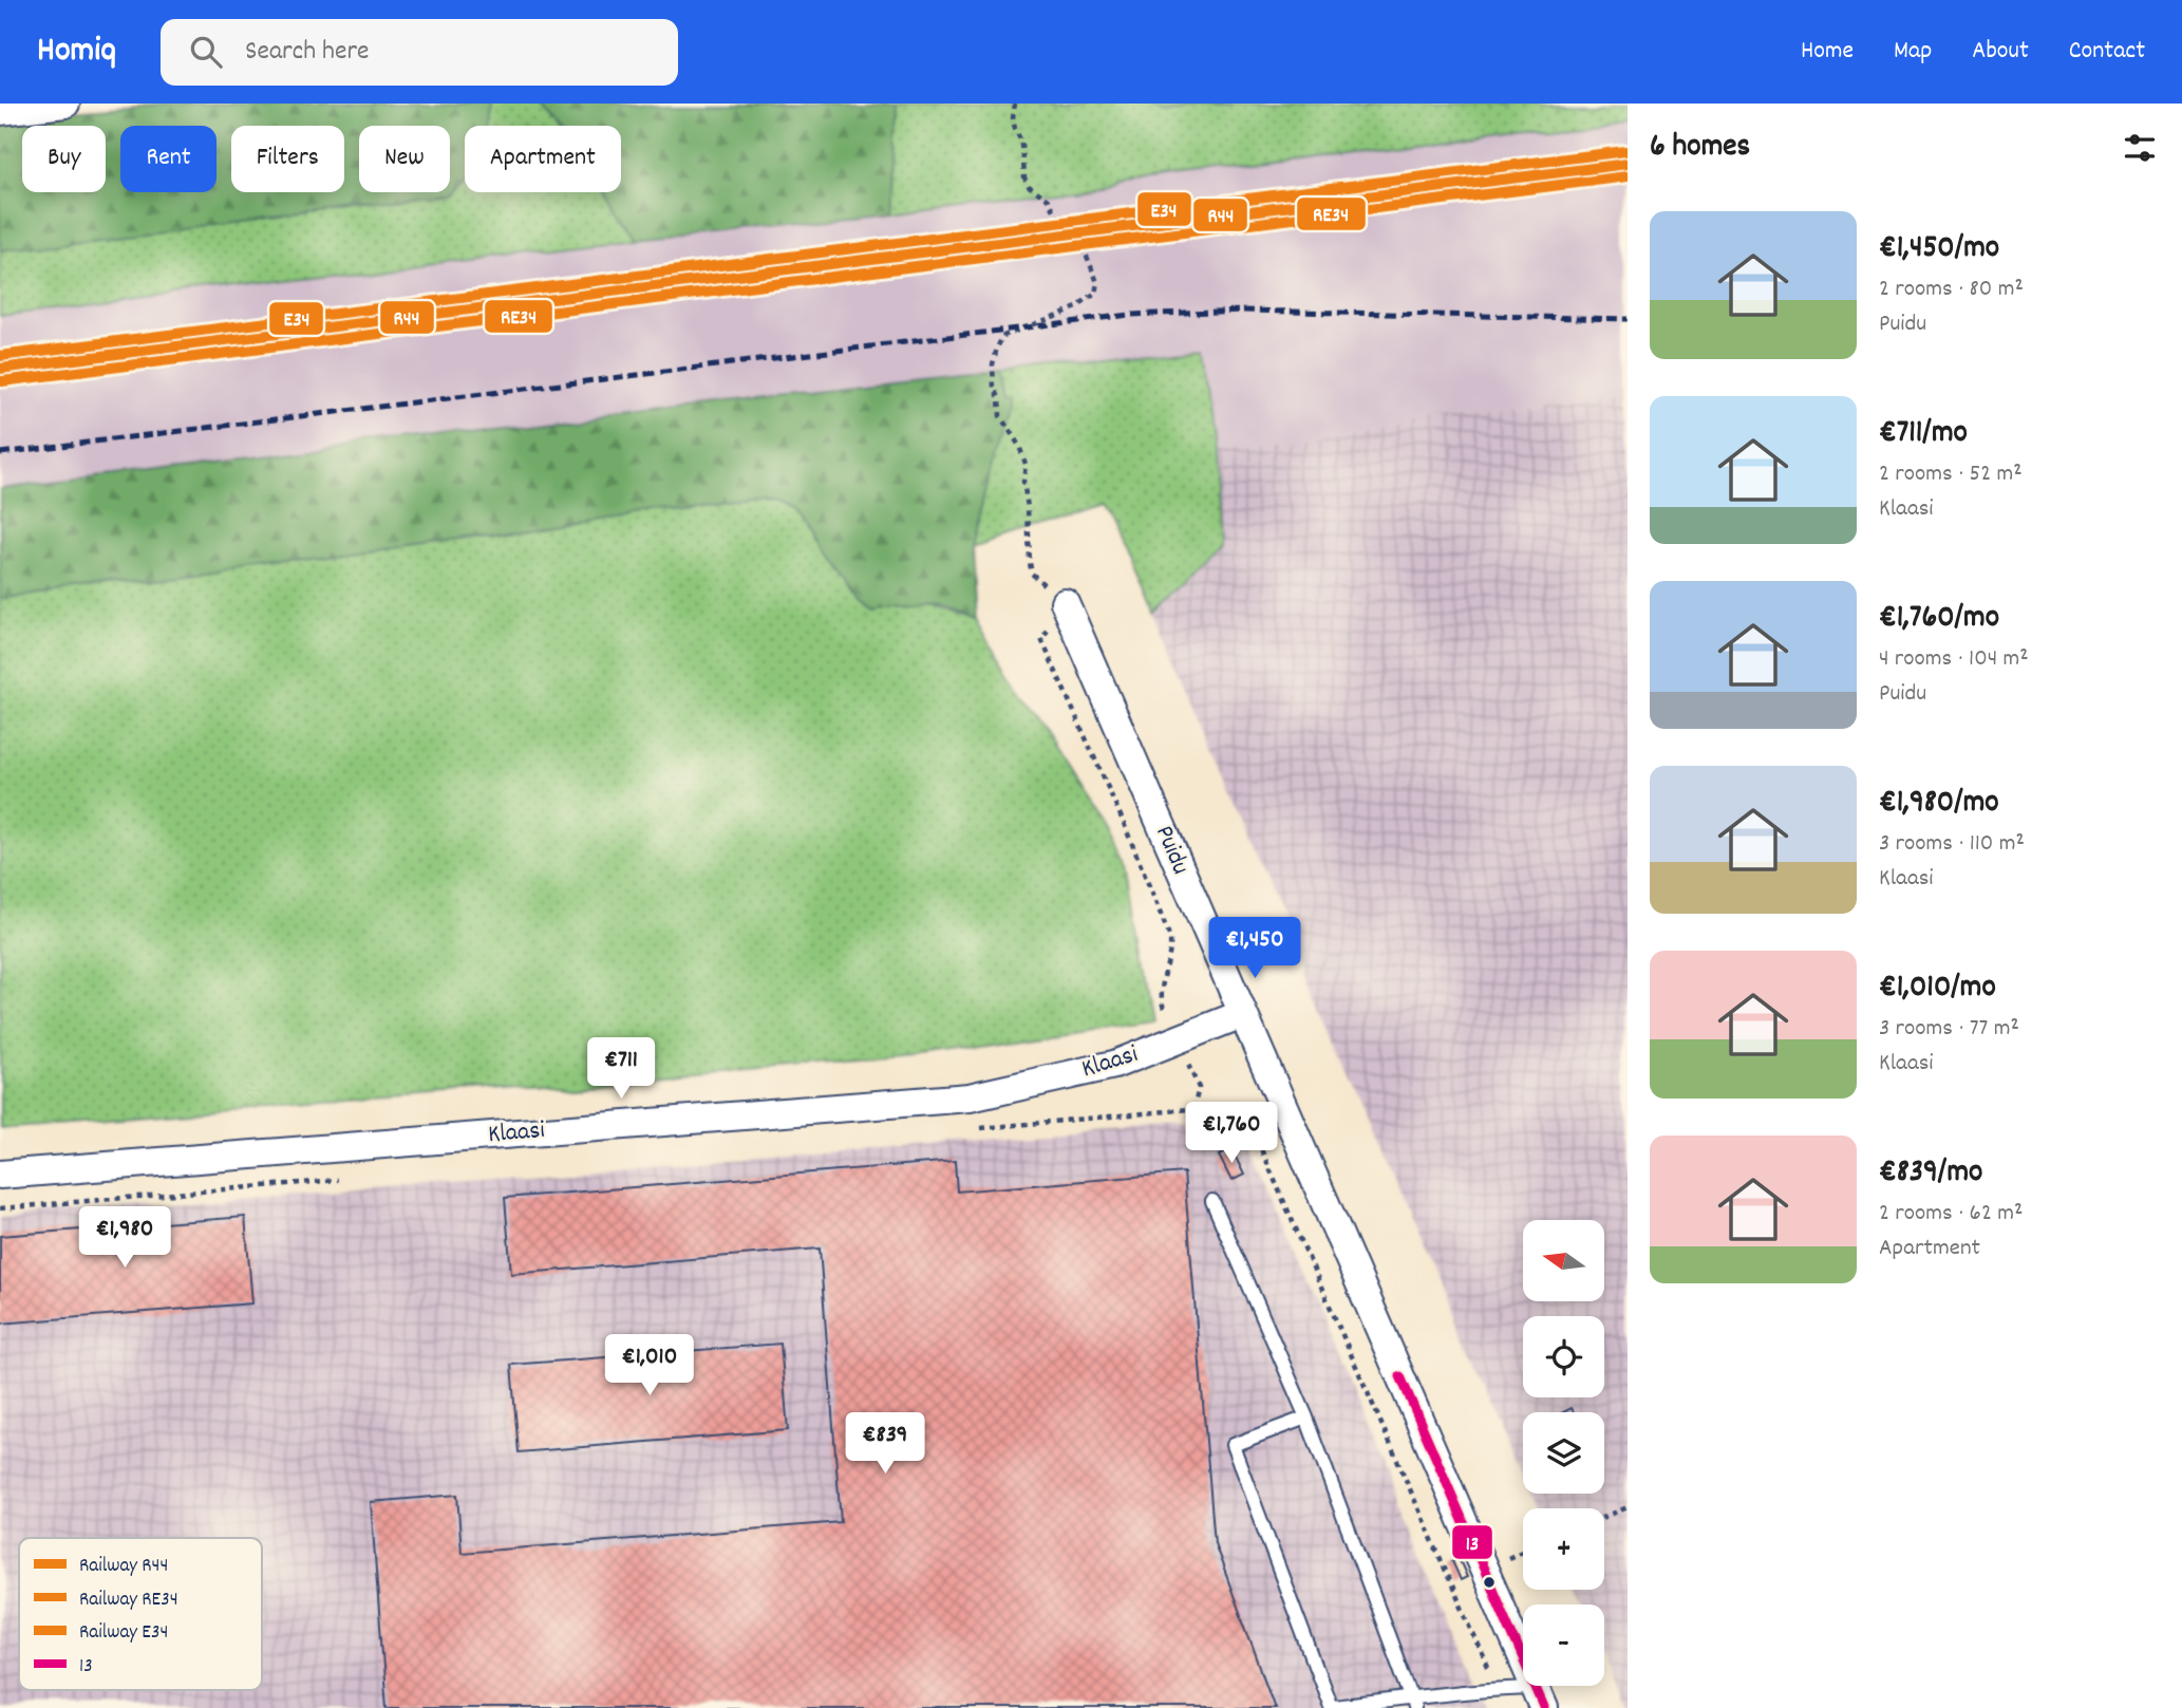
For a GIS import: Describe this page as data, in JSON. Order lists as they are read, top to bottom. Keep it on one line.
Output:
{"streets":{"street":["Puidu","Klaasi"]},"crossings":[["Puidu","Klaasi"]],"lines":["rail line E34","rail line R44","rail line RE34","transit line 13"],"legend":["Railway R44","Railway RE34","Railway E34","13"],"north":"left","page":{"header":"Homiq","search":"Search here","nav":["Home","Map","About","Contact"],"heading":"6 homes","chip":["Buy","Rent","Filters","New","Apartment"],"list":[{"name":"€1,450/mo","note":"2 rooms · 80 m² · Puidu"},{"name":"€711/mo","note":"2 rooms · 52 m² · Klaasi"},{"name":"€1,760/mo","note":"4 rooms · 104 m² · Puidu"},{"name":"€1,980/mo","note":"3 rooms · 110 m² · Klaasi"},{"name":"€1,010/mo","note":"3 rooms · 77 m² · Klaasi"},{"name":"€839/mo","note":"2 rooms · 62 m² · Apartment"}],"price":["€1,450","€711","€1,760","€1,980","€1,010","€839"],"map_buttons":["+","−"]}}
